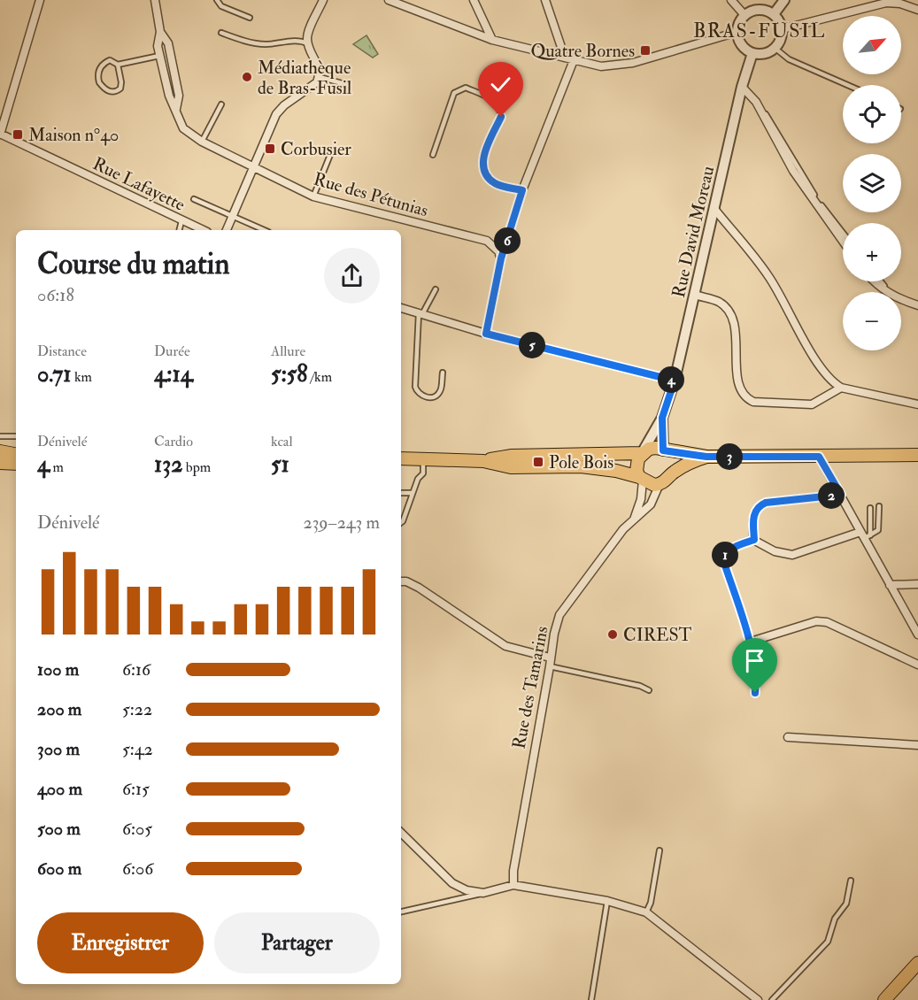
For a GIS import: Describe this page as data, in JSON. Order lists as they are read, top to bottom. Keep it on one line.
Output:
{"streets":{"street":["Rue Lafayette","Rue des Pétunias","Rue David Moreau","Rue des Tamarins"]},"crossings":[["Rue David Moreau","Rue des Tamarins"]],"districts":["BRAS-FUSIL"],"places":{"transit":["Quatre Bornes","Maison n°40","Corbusier","Pole Bois"],"other":["Médiathèque de Bras-Fusil","CIREST"]},"north":"top right","page":{"map_buttons":["+","−"],"pins":["6","5","4","3","2","1"],"heading":["Course du matin","06:18"],"stats":[["Distance","0.71 km"],["Durée","4:14"],["Allure","5:58 /km"],["Dénivelé","4 m"],["Cardio","132 bpm"],["kcal","51"]],"chart":["Dénivelé","239–243 m"],"list":[{"name":"100 m","note":"6:16"},{"name":"200 m","note":"5:22"},{"name":"300 m","note":"5:42"},{"name":"400 m","note":"6:15"},{"name":"500 m","note":"6:05"},{"name":"600 m","note":"6:06"}],"buttons":["Enregistrer","Partager"]}}
